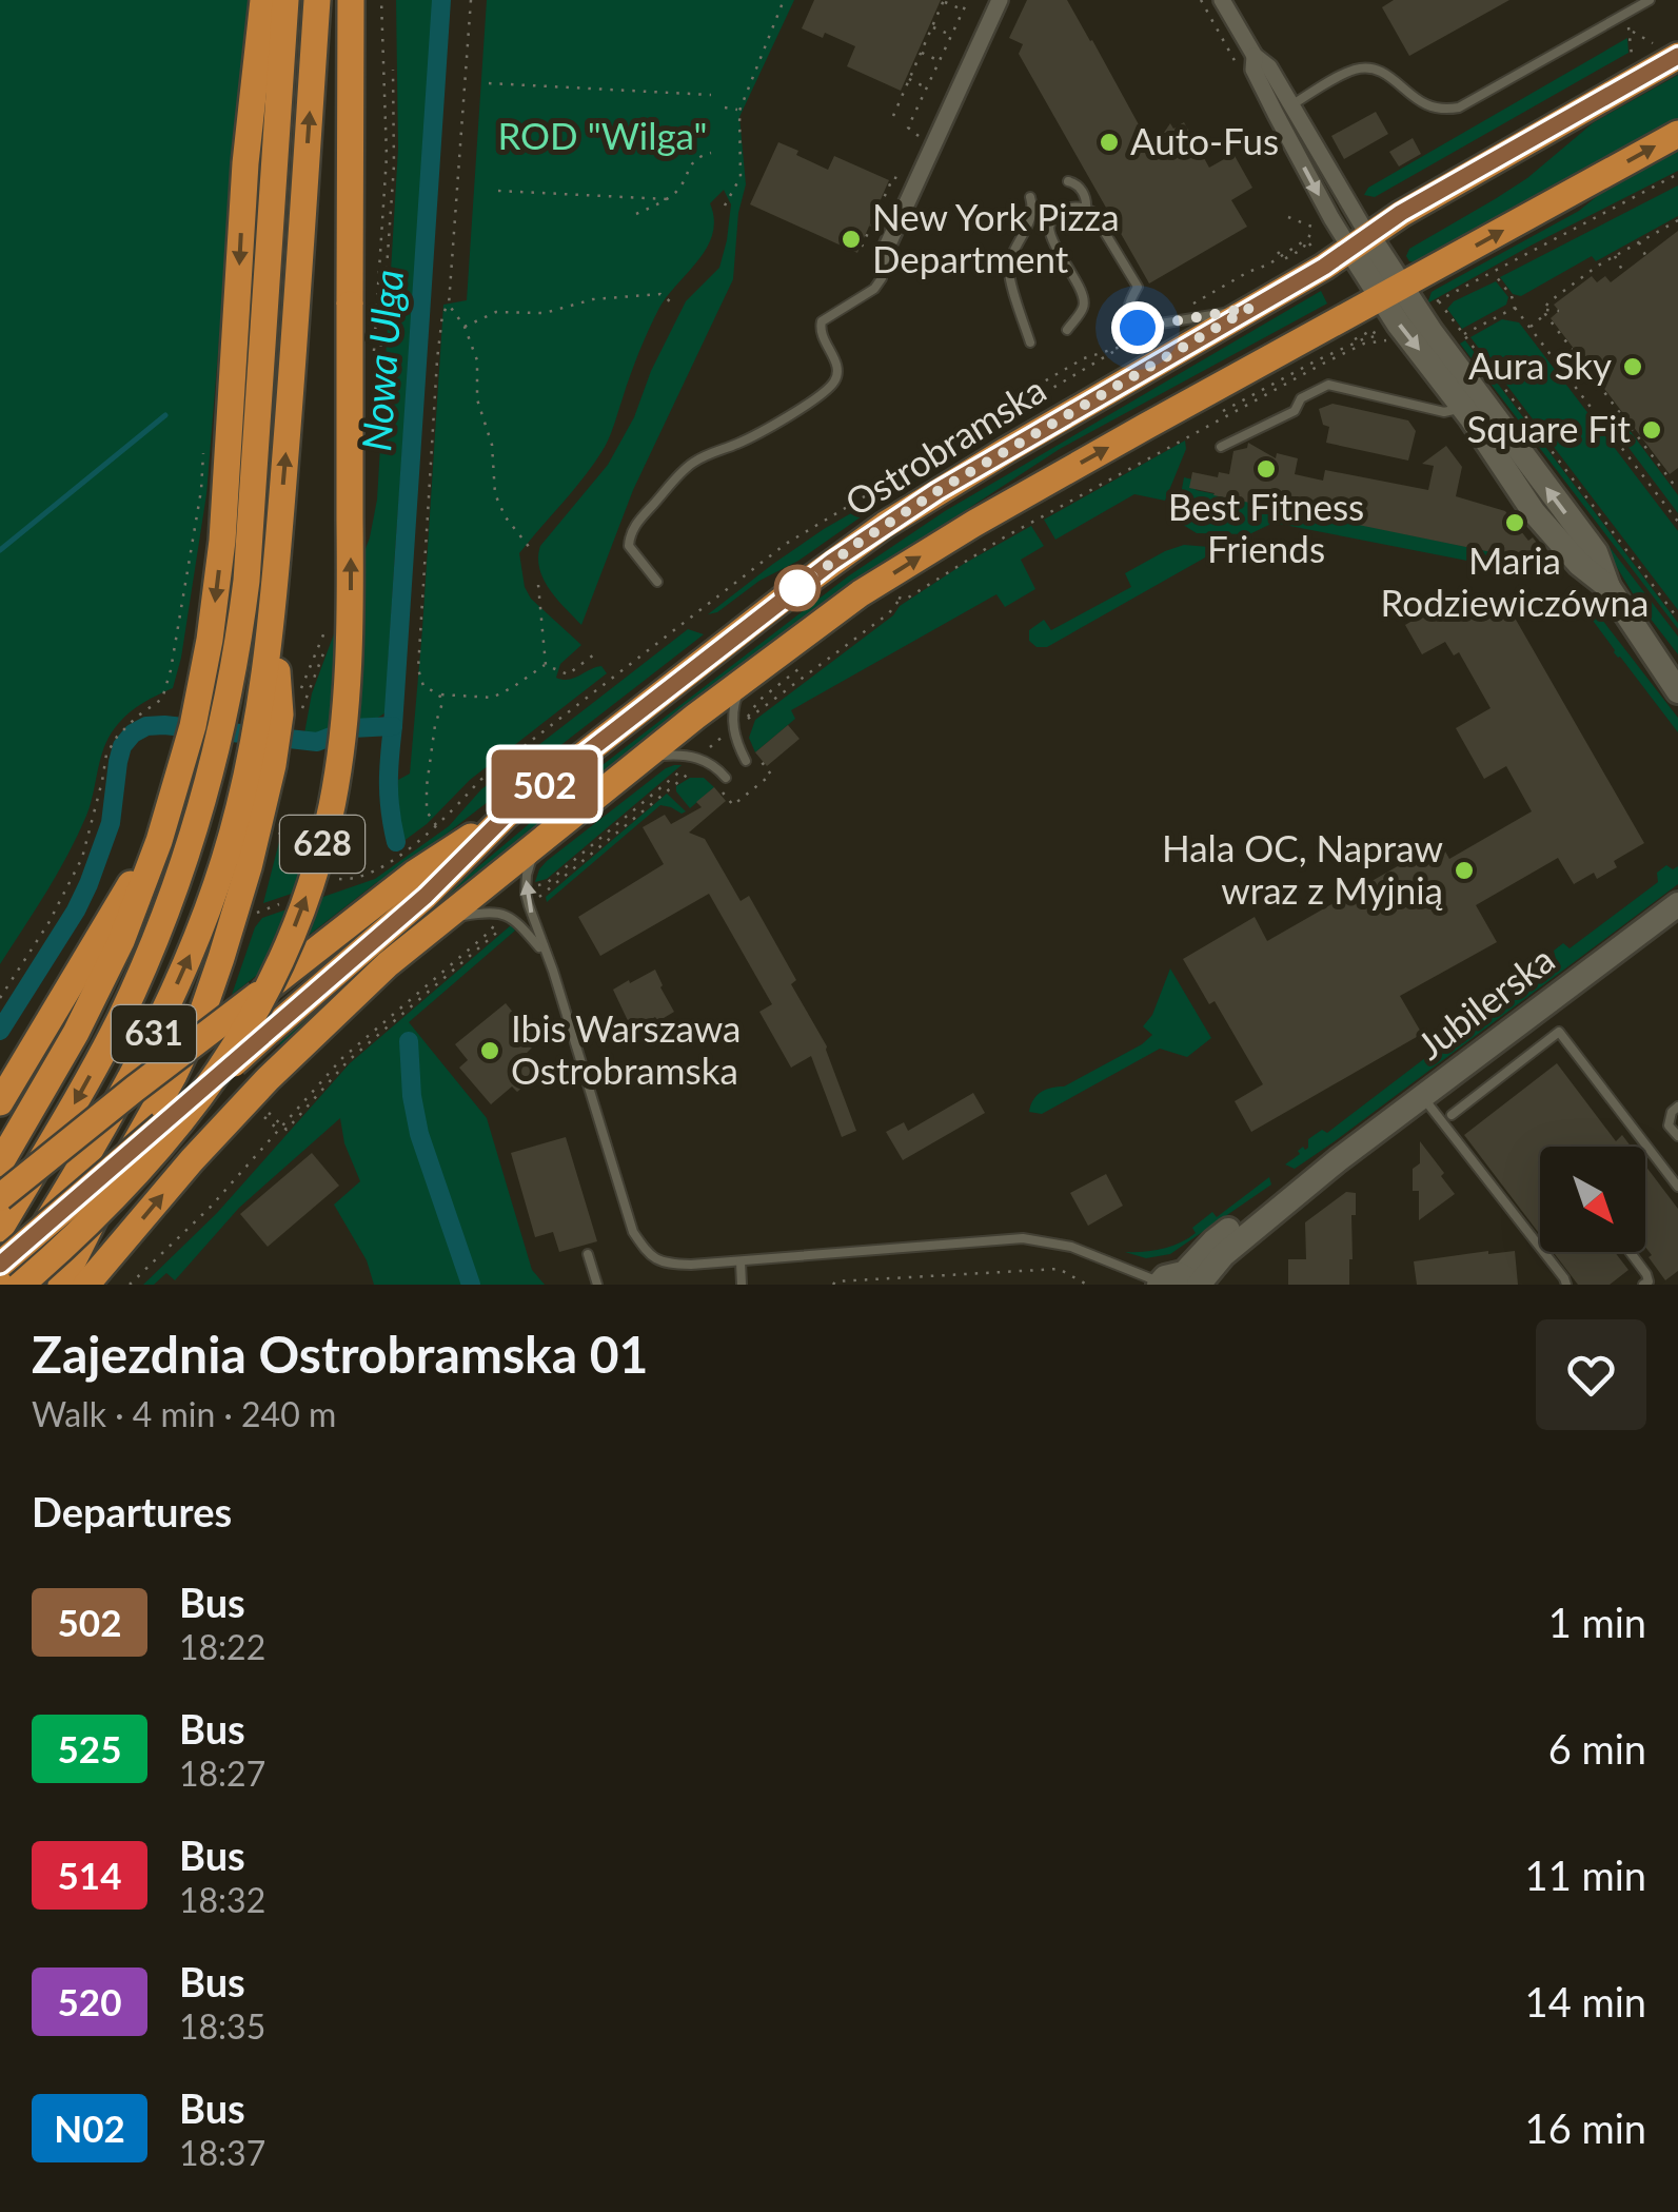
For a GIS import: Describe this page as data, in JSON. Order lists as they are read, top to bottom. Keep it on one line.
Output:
{"streets":{"main road":["Ostrobramska","628","631"],"street":["Jubilerska"]},"water":["Nowa Ulga"],"parks":["ROD \"Wilga\""],"places":["Auto-Fus","New York Pizza Department","Aura Sky","Square Fit","Best Fitness Friends","Maria Rodziewiczówna","Hala OC, Napraw wraz z Myjnią","Ibis Warszawa Ostrobramska"],"lines":["bus line 502"],"north":"bottom right","page":{"on_map":"502","heading":[["Zajezdnia Ostrobramska 01","Walk · 4 min · 240 m"],"Departures"],"list":[{"mark":"502","name":"Bus","note":"18:22","value":"1 min"},{"mark":"525","name":"Bus","note":"18:27","value":"6 min"},{"mark":"514","name":"Bus","note":"18:32","value":"11 min"},{"mark":"520","name":"Bus","note":"18:35","value":"14 min"},{"mark":"N02","name":"Bus","note":"18:37","value":"16 min"}]}}
